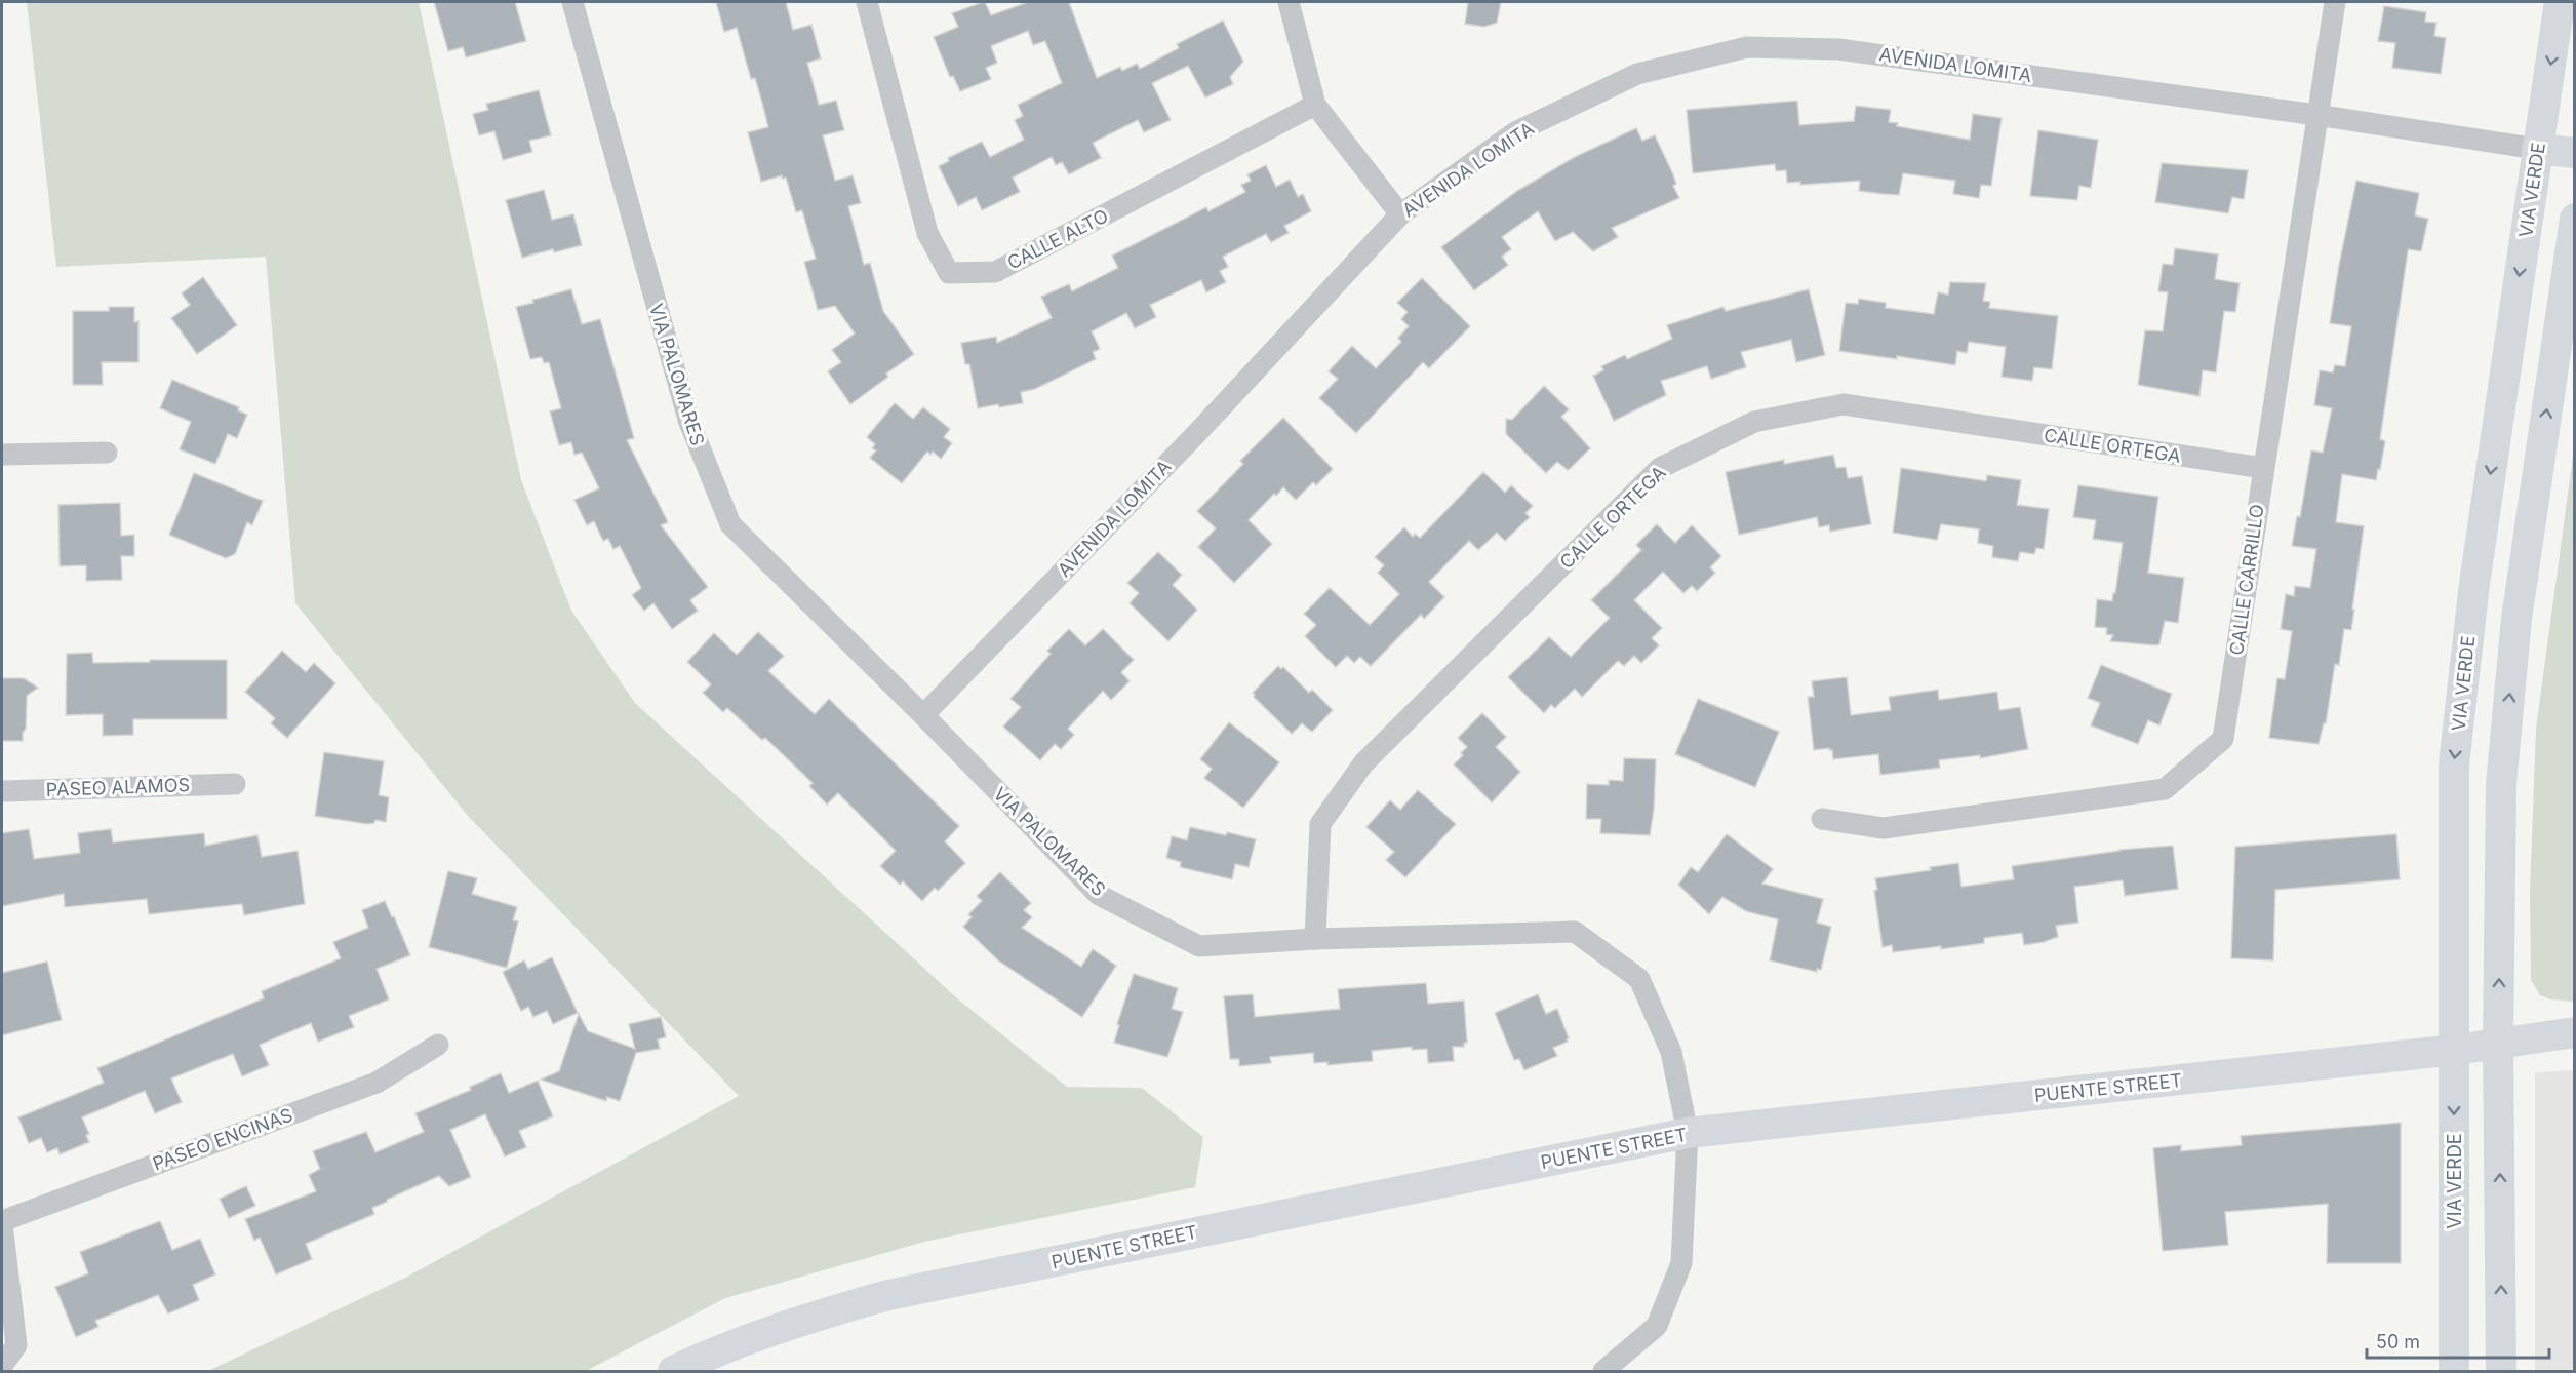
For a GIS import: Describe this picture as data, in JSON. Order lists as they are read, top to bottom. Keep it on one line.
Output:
{"streets":{"main road":["VIA VERDE","PUENTE STREET"],"street":["AVENIDA LOMITA","CALLE ALTO","VIA PALOMARES","CALLE ORTEGA","CALLE CARRILLO","PASEO ALAMOS","PASEO ENCINAS"]},"crossings":[["AVENIDA LOMITA","VIA VERDE"],["AVENIDA LOMITA","VIA PALOMARES"],["AVENIDA LOMITA","CALLE CARRILLO"],["VIA VERDE","PUENTE STREET"],["VIA PALOMARES","CALLE ORTEGA"],["VIA PALOMARES","PUENTE STREET"],["CALLE ORTEGA","CALLE CARRILLO"]],"scale_bar":"50 m"}
